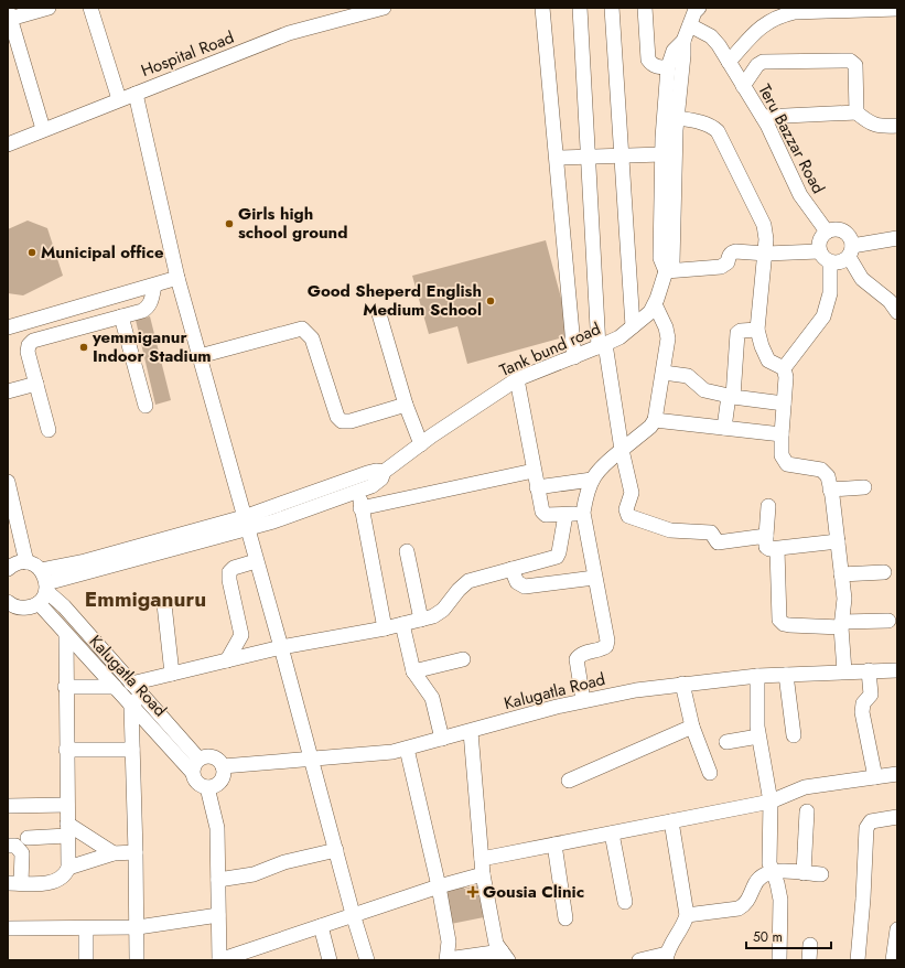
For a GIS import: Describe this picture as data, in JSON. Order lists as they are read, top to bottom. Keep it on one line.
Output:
{"streets":{"street":["Hospital Road","Teru Bazzar Road","Tank bund road","Kalugatla Road"]},"districts":["Emmiganuru"],"places":{"other":["Girls high school ground","Municipal office","Good Sheperd English Medium School","yemmiganur Indoor Stadium"],"health":["Gousia Clinic"]},"scale_bar":"50 m"}
